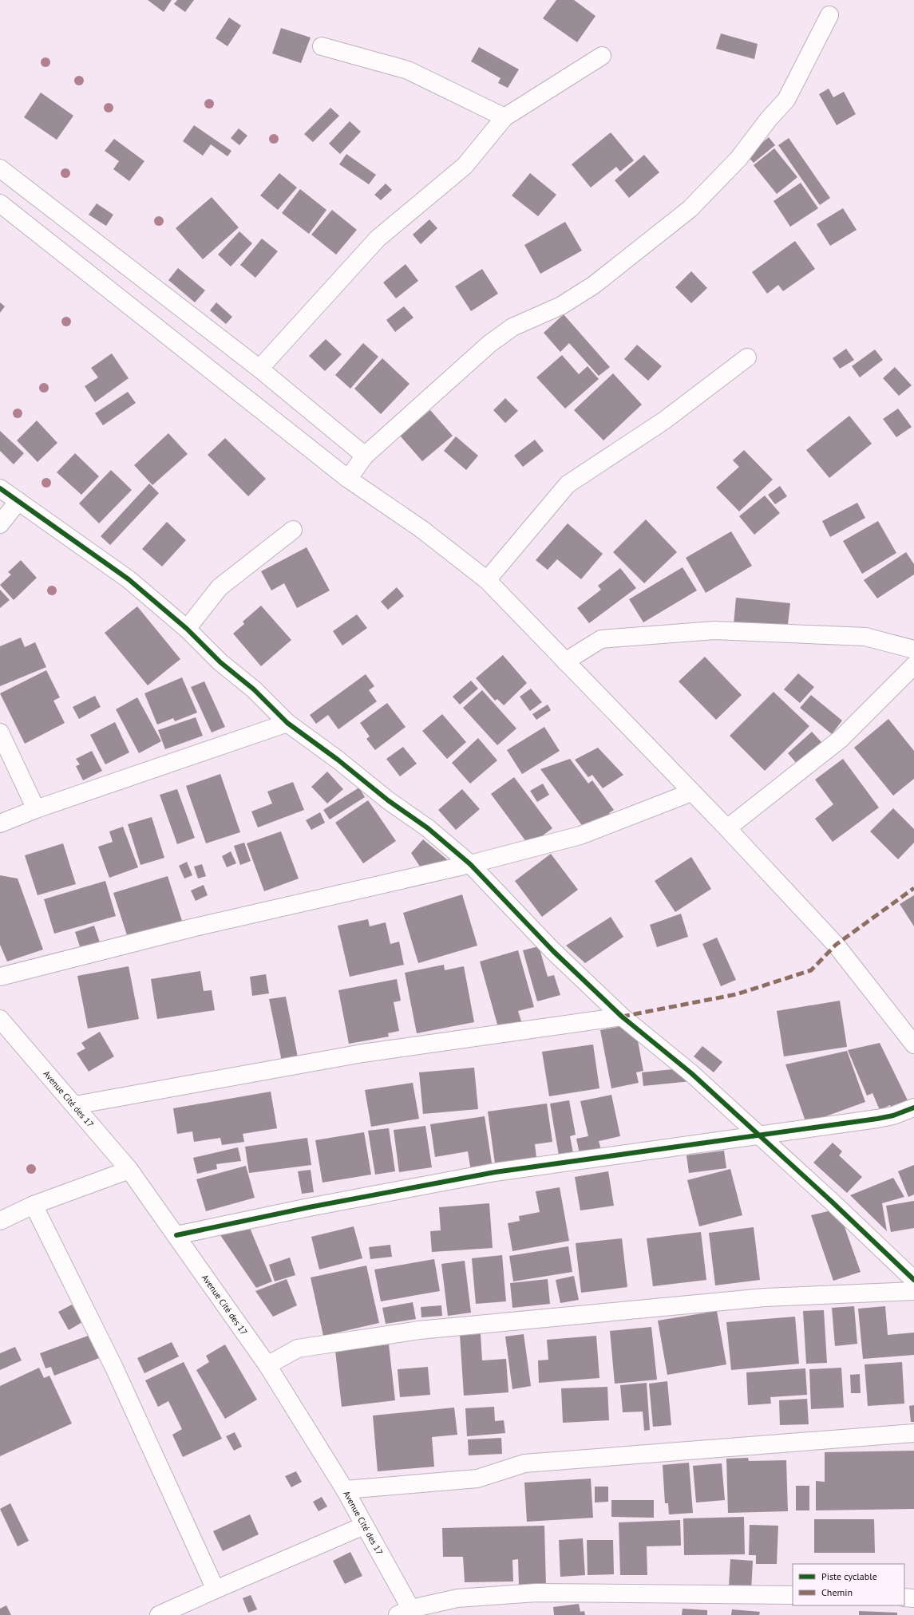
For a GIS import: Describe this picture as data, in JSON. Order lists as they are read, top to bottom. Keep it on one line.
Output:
{"streets":{"street":["Avenue Cité des 17"]},"legend":["Piste cyclable","Chemin"]}
